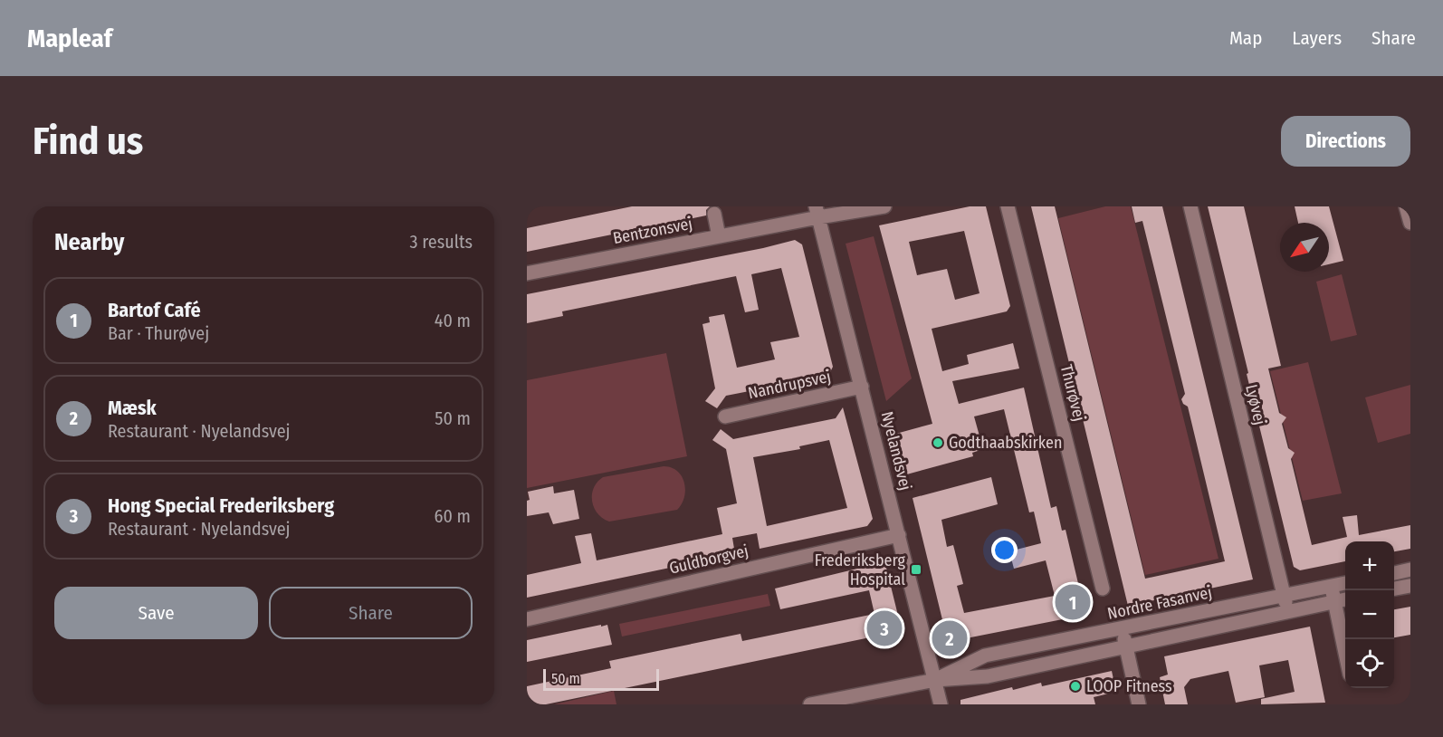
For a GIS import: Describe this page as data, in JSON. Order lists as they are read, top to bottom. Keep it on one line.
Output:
{"streets":{"street":["Bentzonsvej","Nandrupsvej","Thurøvej","Lyøvej","Nyelandsvej","Guldborgvej","Nordre Fasanvej"]},"crossings":[["Bentzonsvej","Nyelandsvej"],["Nandrupsvej","Nyelandsvej"],["Lyøvej","Nordre Fasanvej"],["Nyelandsvej","Guldborgvej"],["Nyelandsvej","Nordre Fasanvej"]],"places":{"other":["Godthaabskirken","LOOP Fitness"],"transit":["Frederiksberg Hospital"]},"scale_bar":"50 m","north":"bottom left","page":{"header":"Mapleaf","nav":["Map","Layers","Share"],"buttons":["Directions",["Save","Share"]],"title":"Find us","heading":["Nearby","3 results"],"list":[{"mark":"1","name":"Bartof Café","note":"Bar · Thurøvej","value":"40 m"},{"mark":"2","name":"Mæsk","note":"Restaurant · Nyelandsvej","value":"50 m"},{"mark":"3","name":"Hong Special Frederiksberg","note":"Restaurant · Nyelandsvej","value":"60 m"}],"map_buttons":["+","−"],"pins":["1","3","2"],"scale":"50 m"}}
